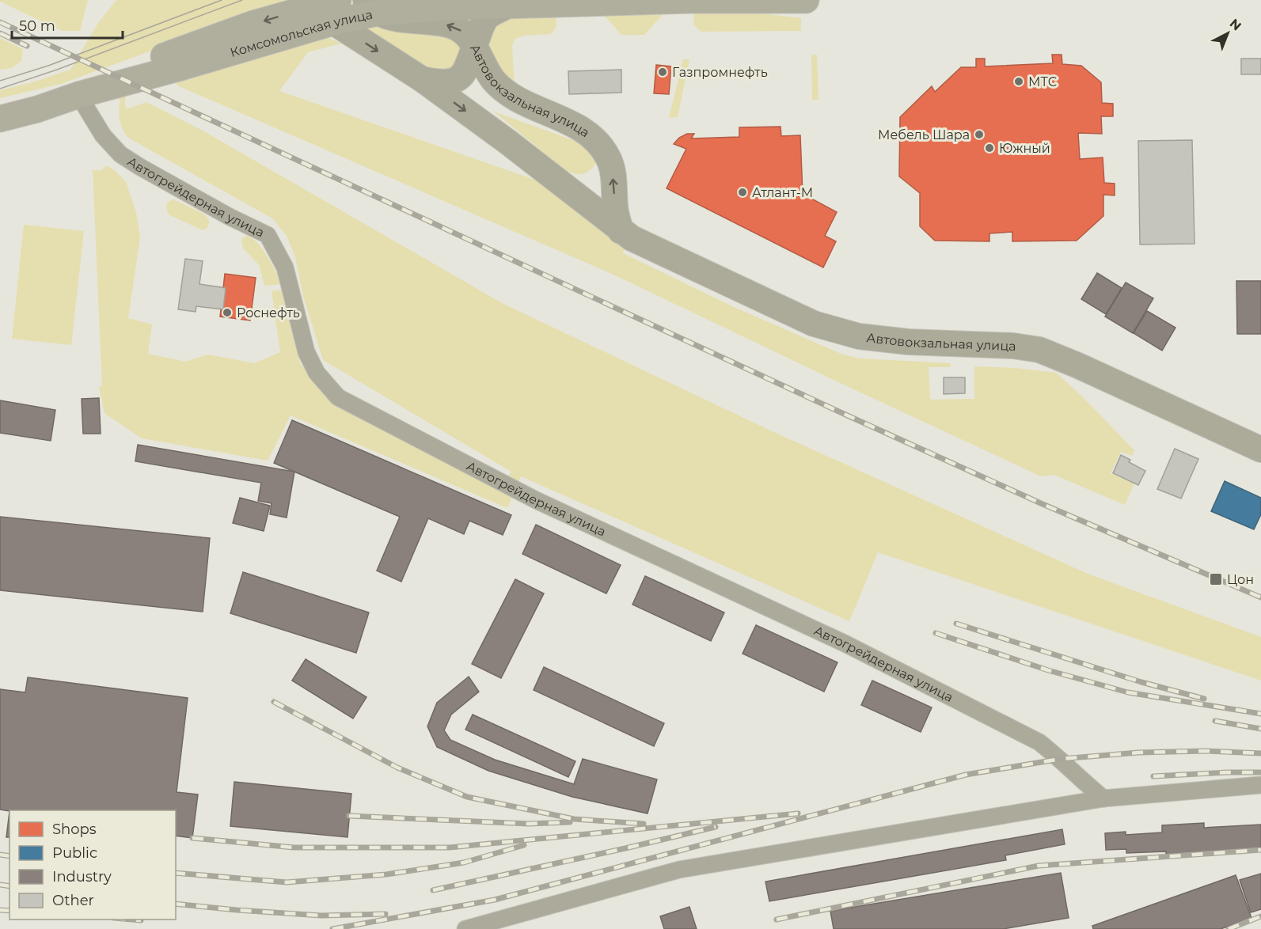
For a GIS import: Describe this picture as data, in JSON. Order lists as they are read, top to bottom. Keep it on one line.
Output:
{"streets":{"main road":["Комсомольская улица"],"street":["Автовокзальная улица","Автогрейдерная улица"]},"crossings":[["Комсомольская улица","Автовокзальная улица"],["Комсомольская улица","Автогрейдерная улица"]],"places":{"other":["Газпромнефть","МТС","Мебель Шара","Южный","Атлант-М","Роснефть"],"transit":["Цон"]},"legend":["Shops","Public","Industry","Other"],"scale_bar":"50 m","north":"top right"}
